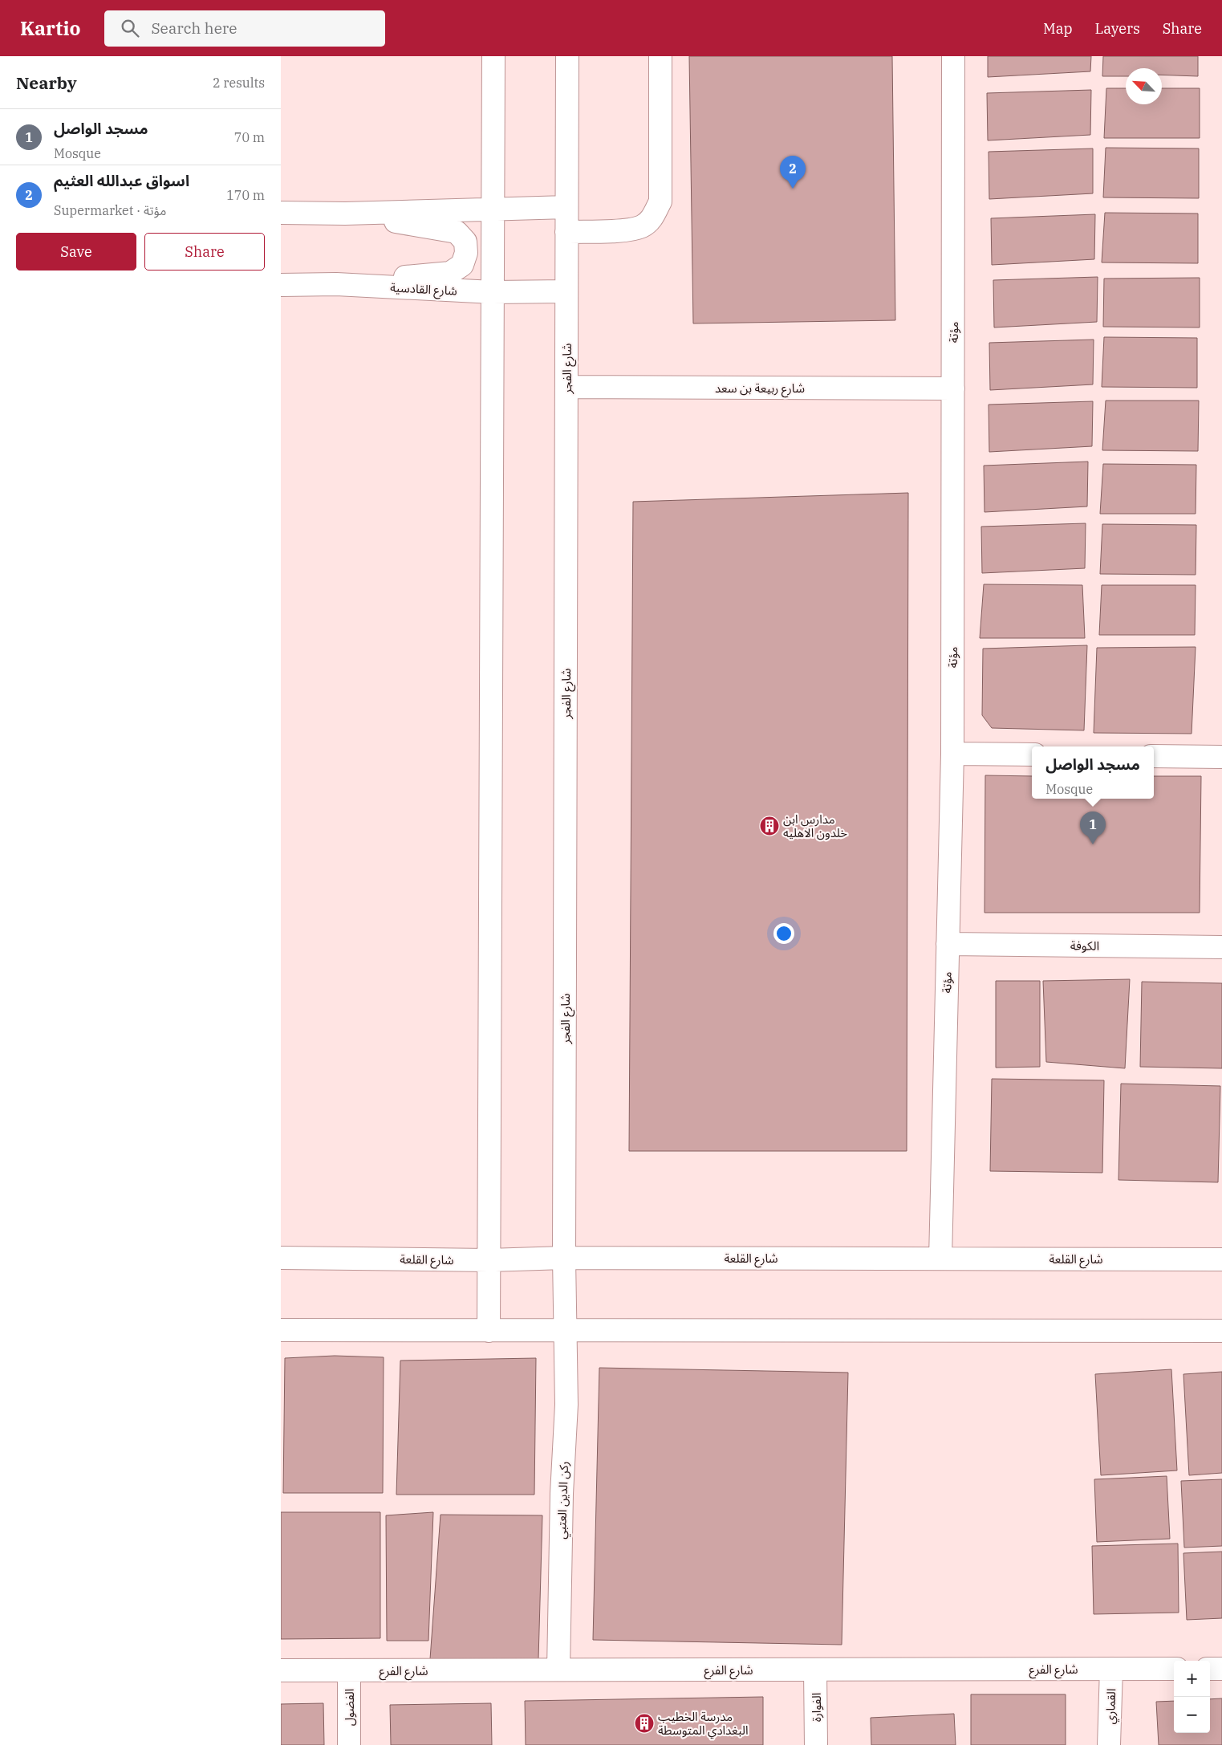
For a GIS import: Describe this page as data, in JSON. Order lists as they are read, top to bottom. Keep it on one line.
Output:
{"streets":{"street":["شارع القادسية","مؤتة","شارع الفجر","شارع ربيعة بن سعد","الكوفة","شارع القلعة","ركن الدين العتبي","شارع الفرع","القماري","الفضول","الفوارة"]},"crossings":[["شارع القادسية","شارع الفجر"],["مؤتة","شارع ربيعة بن سعد"],["مؤتة","الكوفة"],["مؤتة","شارع القلعة"],["شارع الفجر","شارع ربيعة بن سعد"],["شارع الفجر","شارع القلعة"],["شارع الفجر","ركن الدين العتبي"],["ركن الدين العتبي","شارع الفرع"],["شارع الفرع","القماري"],["شارع الفرع","الفضول"],["شارع الفرع","الفوارة"]],"places":{"building":["مدارس ابن خلدون الاهليه","مدرسة الخطيب البغدادي المتوسطة"]},"north":"top left","page":{"header":"Kartio","search":"Search here","nav":["Map","Layers","Share"],"heading":["Nearby","2 results"],"list":[{"mark":"1","name":"مسجد الواصل","note":"Mosque","value":"70 m"},{"mark":"2","name":"اسواق عبدالله العثيم","note":"Supermarket · مؤتة","value":"170 m"}],"pins":["2","1"],"buttons":["Save","Share"],"popup":["مسجد الواصل","Mosque"],"map_buttons":["+","−"]}}
